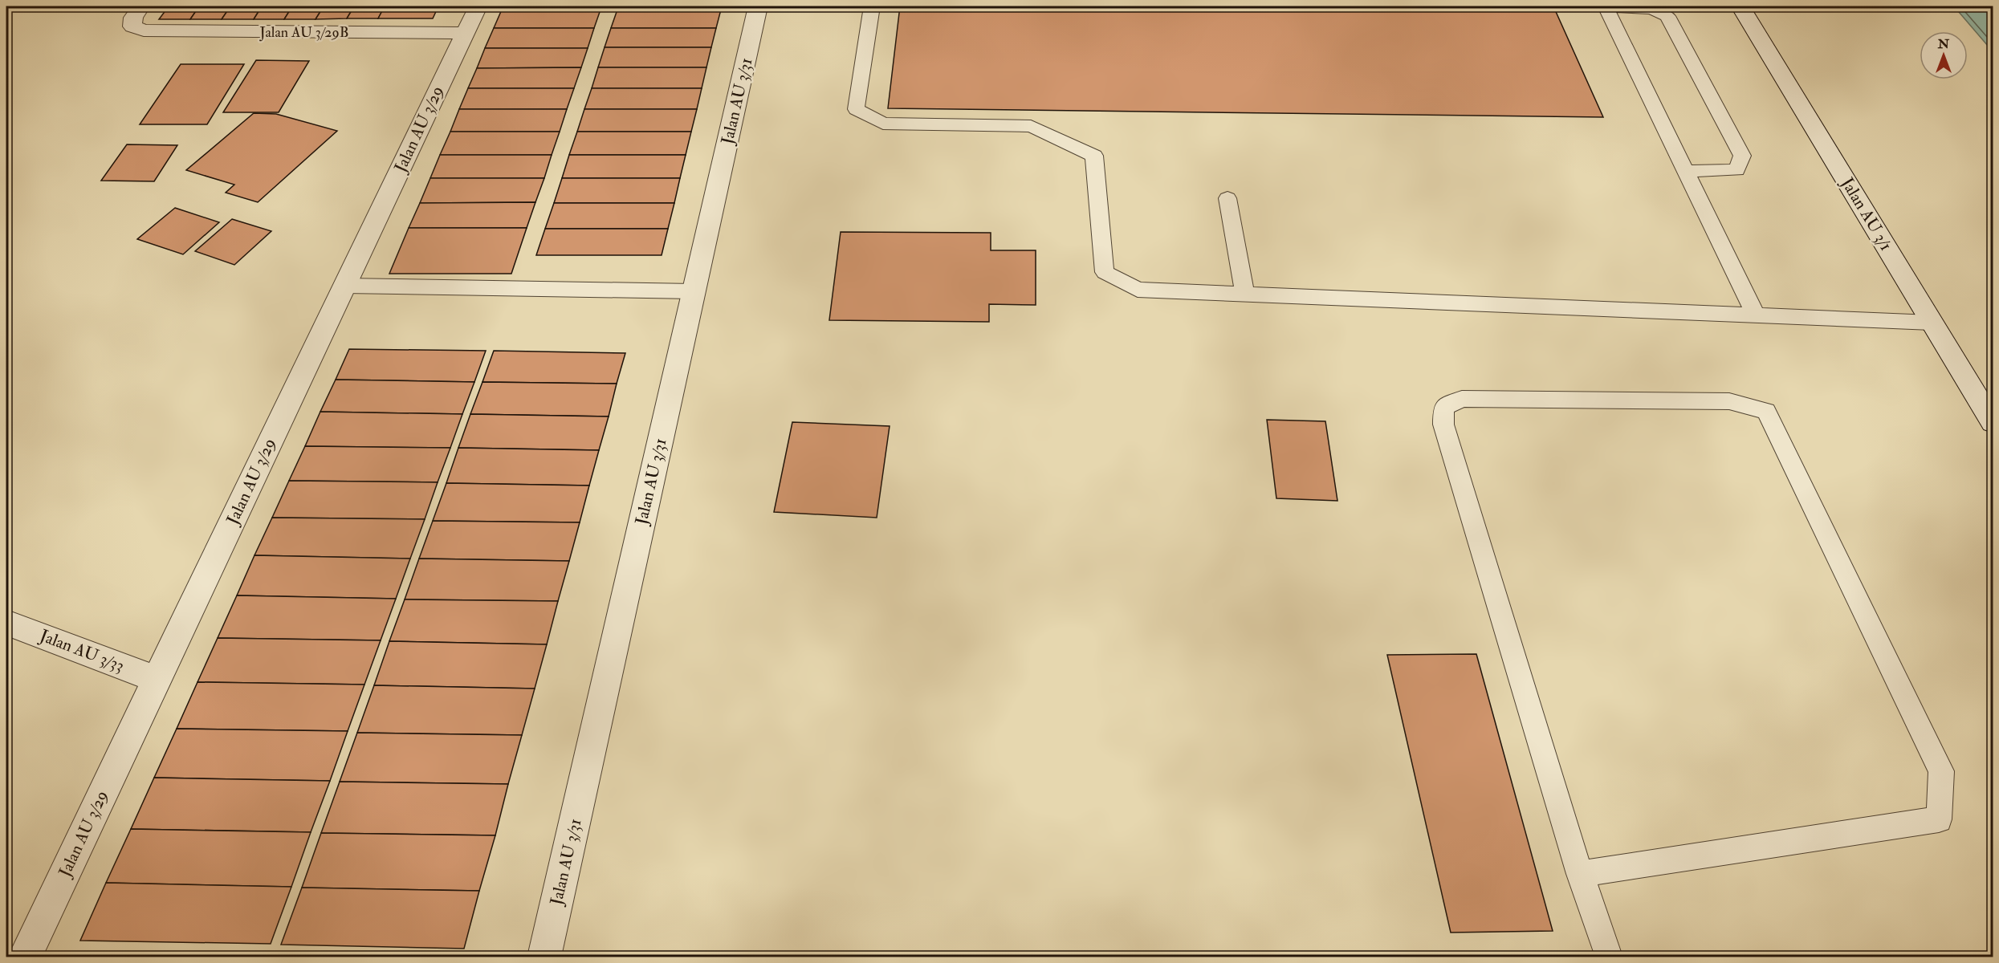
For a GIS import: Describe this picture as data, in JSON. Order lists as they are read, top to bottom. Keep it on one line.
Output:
{"streets":{"street":["Jalan AU 3/29B","Jalan AU 3/31","Jalan AU 3/29","Jalan AU 3/1","Jalan AU 3/33"]},"crossings":[["Jalan AU 3/29B","Jalan AU 3/29"],["Jalan AU 3/29","Jalan AU 3/33"]],"north":"top"}
